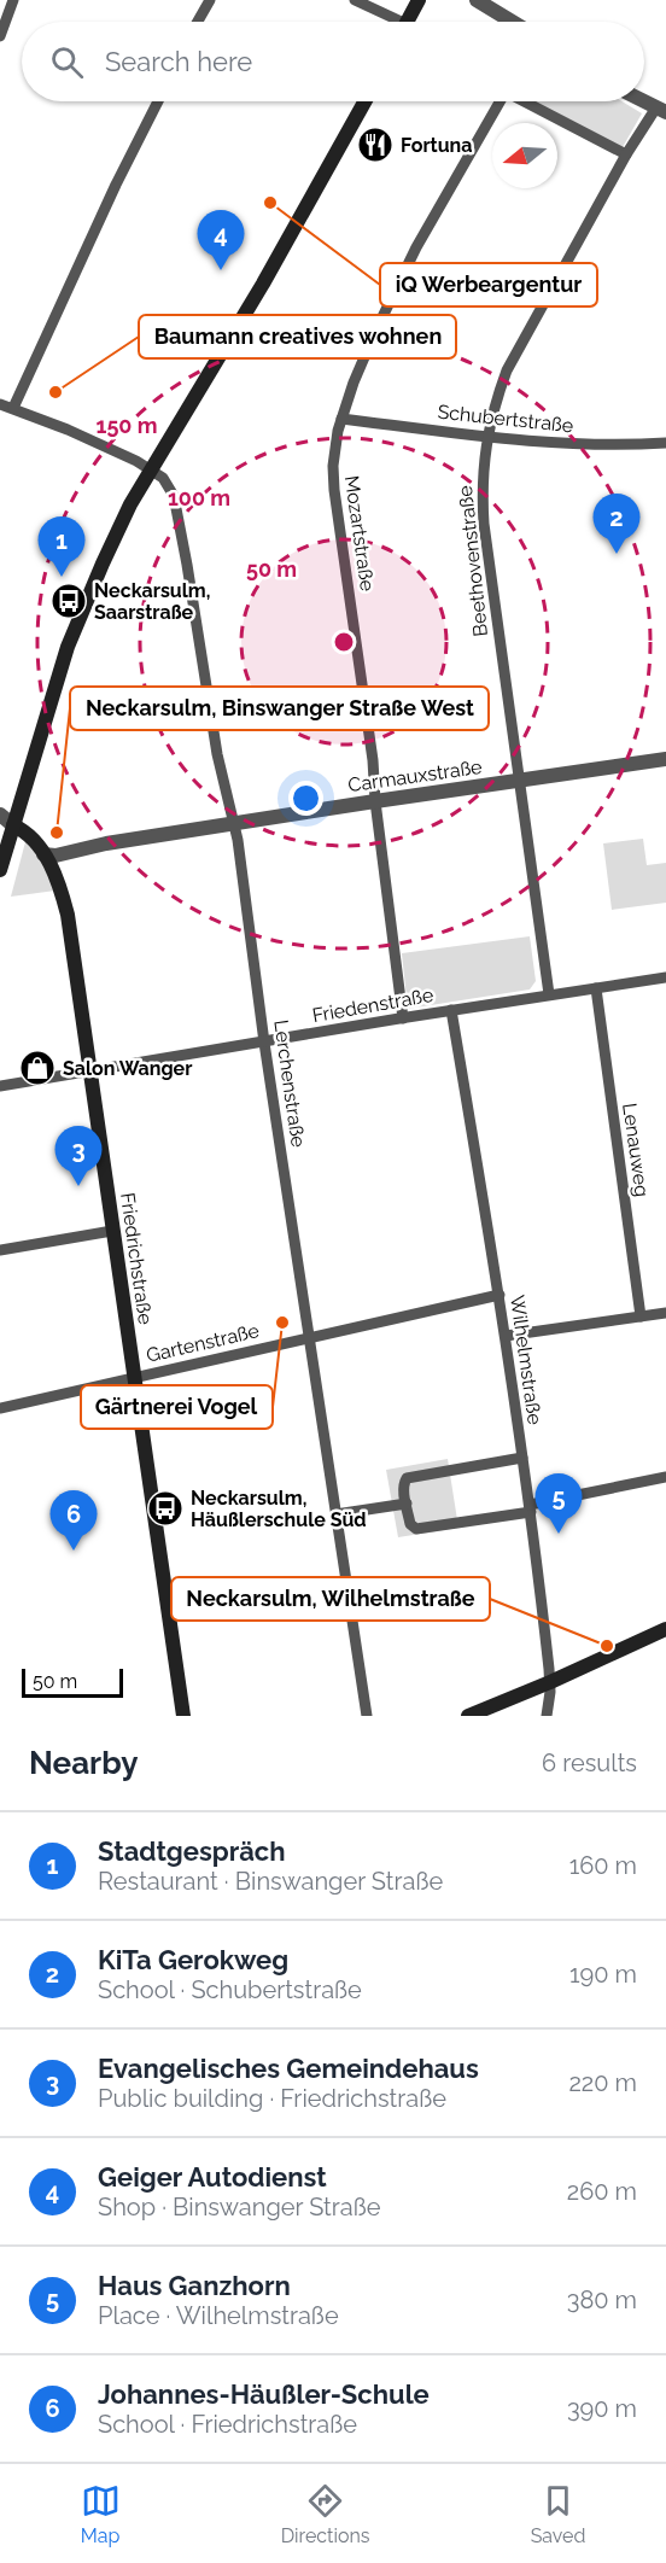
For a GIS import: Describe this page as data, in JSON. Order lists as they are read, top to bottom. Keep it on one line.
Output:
{"streets":{"main road":["Friedrichstraße"],"street":["Schubertstraße","Mozartstraße","Beethovenstraße","Carmauxstraße","Friedenstraße","Lerchenstraße","Lenauweg","Gartenstraße","Wilhelmstraße"]},"crossings":[["Schubertstraße","Mozartstraße"],["Schubertstraße","Beethovenstraße"],["Mozartstraße","Carmauxstraße"],["Mozartstraße","Friedenstraße"],["Beethovenstraße","Carmauxstraße"],["Beethovenstraße","Friedenstraße"],["Carmauxstraße","Lerchenstraße"],["Carmauxstraße","Friedrichstraße"],["Friedenstraße","Lerchenstraße"],["Friedenstraße","Lenauweg"],["Friedenstraße","Friedrichstraße"],["Friedenstraße","Wilhelmstraße"],["Lerchenstraße","Gartenstraße"],["Friedrichstraße","Gartenstraße"],["Gartenstraße","Wilhelmstraße"]],"places":{"restaurant":["Fortuna"],"other":["iQ Werbeargentur","Baumann creatives wohnen","Neckarsulm, Binswanger Straße West","Gärtnerei Vogel","Neckarsulm, Wilhelmstraße"],"bus stop":["Neckarsulm, Saarstraße","Neckarsulm, Häußlerschule Süd"],"shop":["Salon Wanger"]},"scale_bar":"50 m","north":"left","page":{"search":"Search here","pins":["4","2","1","3","5","6"],"scale":"50 m","heading":["Nearby","6 results"],"list":[{"mark":"1","name":"Stadtgespräch","note":"Restaurant · Binswanger Straße","value":"160 m"},{"mark":"2","name":"KiTa Gerokweg","note":"School · Schubertstraße","value":"190 m"},{"mark":"3","name":"Evangelisches Gemeindehaus","note":"Public building · Friedrichstraße","value":"220 m"},{"mark":"4","name":"Geiger Autodienst","note":"Shop · Binswanger Straße","value":"260 m"},{"mark":"5","name":"Haus Ganzhorn","note":"Place · Wilhelmstraße","value":"380 m"},{"mark":"6","name":"Johannes-Häußler-Schule","note":"School · Friedrichstraße","value":"390 m"}],"nav":["Map","Directions","Saved"]},"rings":["150 m","100 m","50 m"]}
